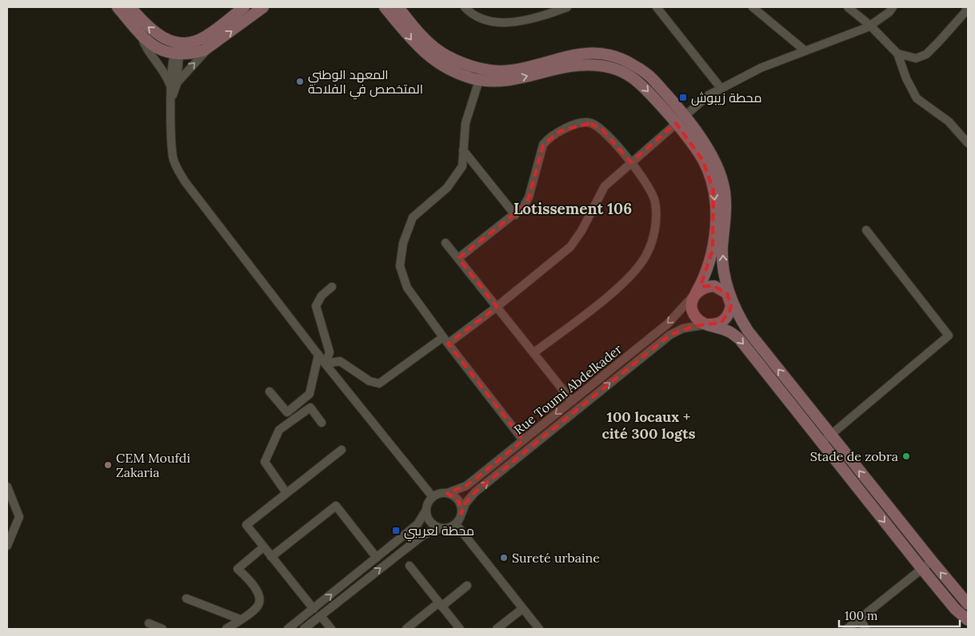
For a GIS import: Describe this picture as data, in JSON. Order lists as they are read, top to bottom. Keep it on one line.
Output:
{"streets":{"street":["Rue Toumi Abdelkader"]},"districts":["Lotissement 106","100 locaux + cité 300 logts"],"places":{"other":["المعهد الوطني المتخصص في الفلاحة","Stade de zobra","CEM Moufdi Zakaria","Sureté urbaine"],"transit":["محطة زيبوش","محطة لعريبي"]},"scale_bar":"100 m"}
